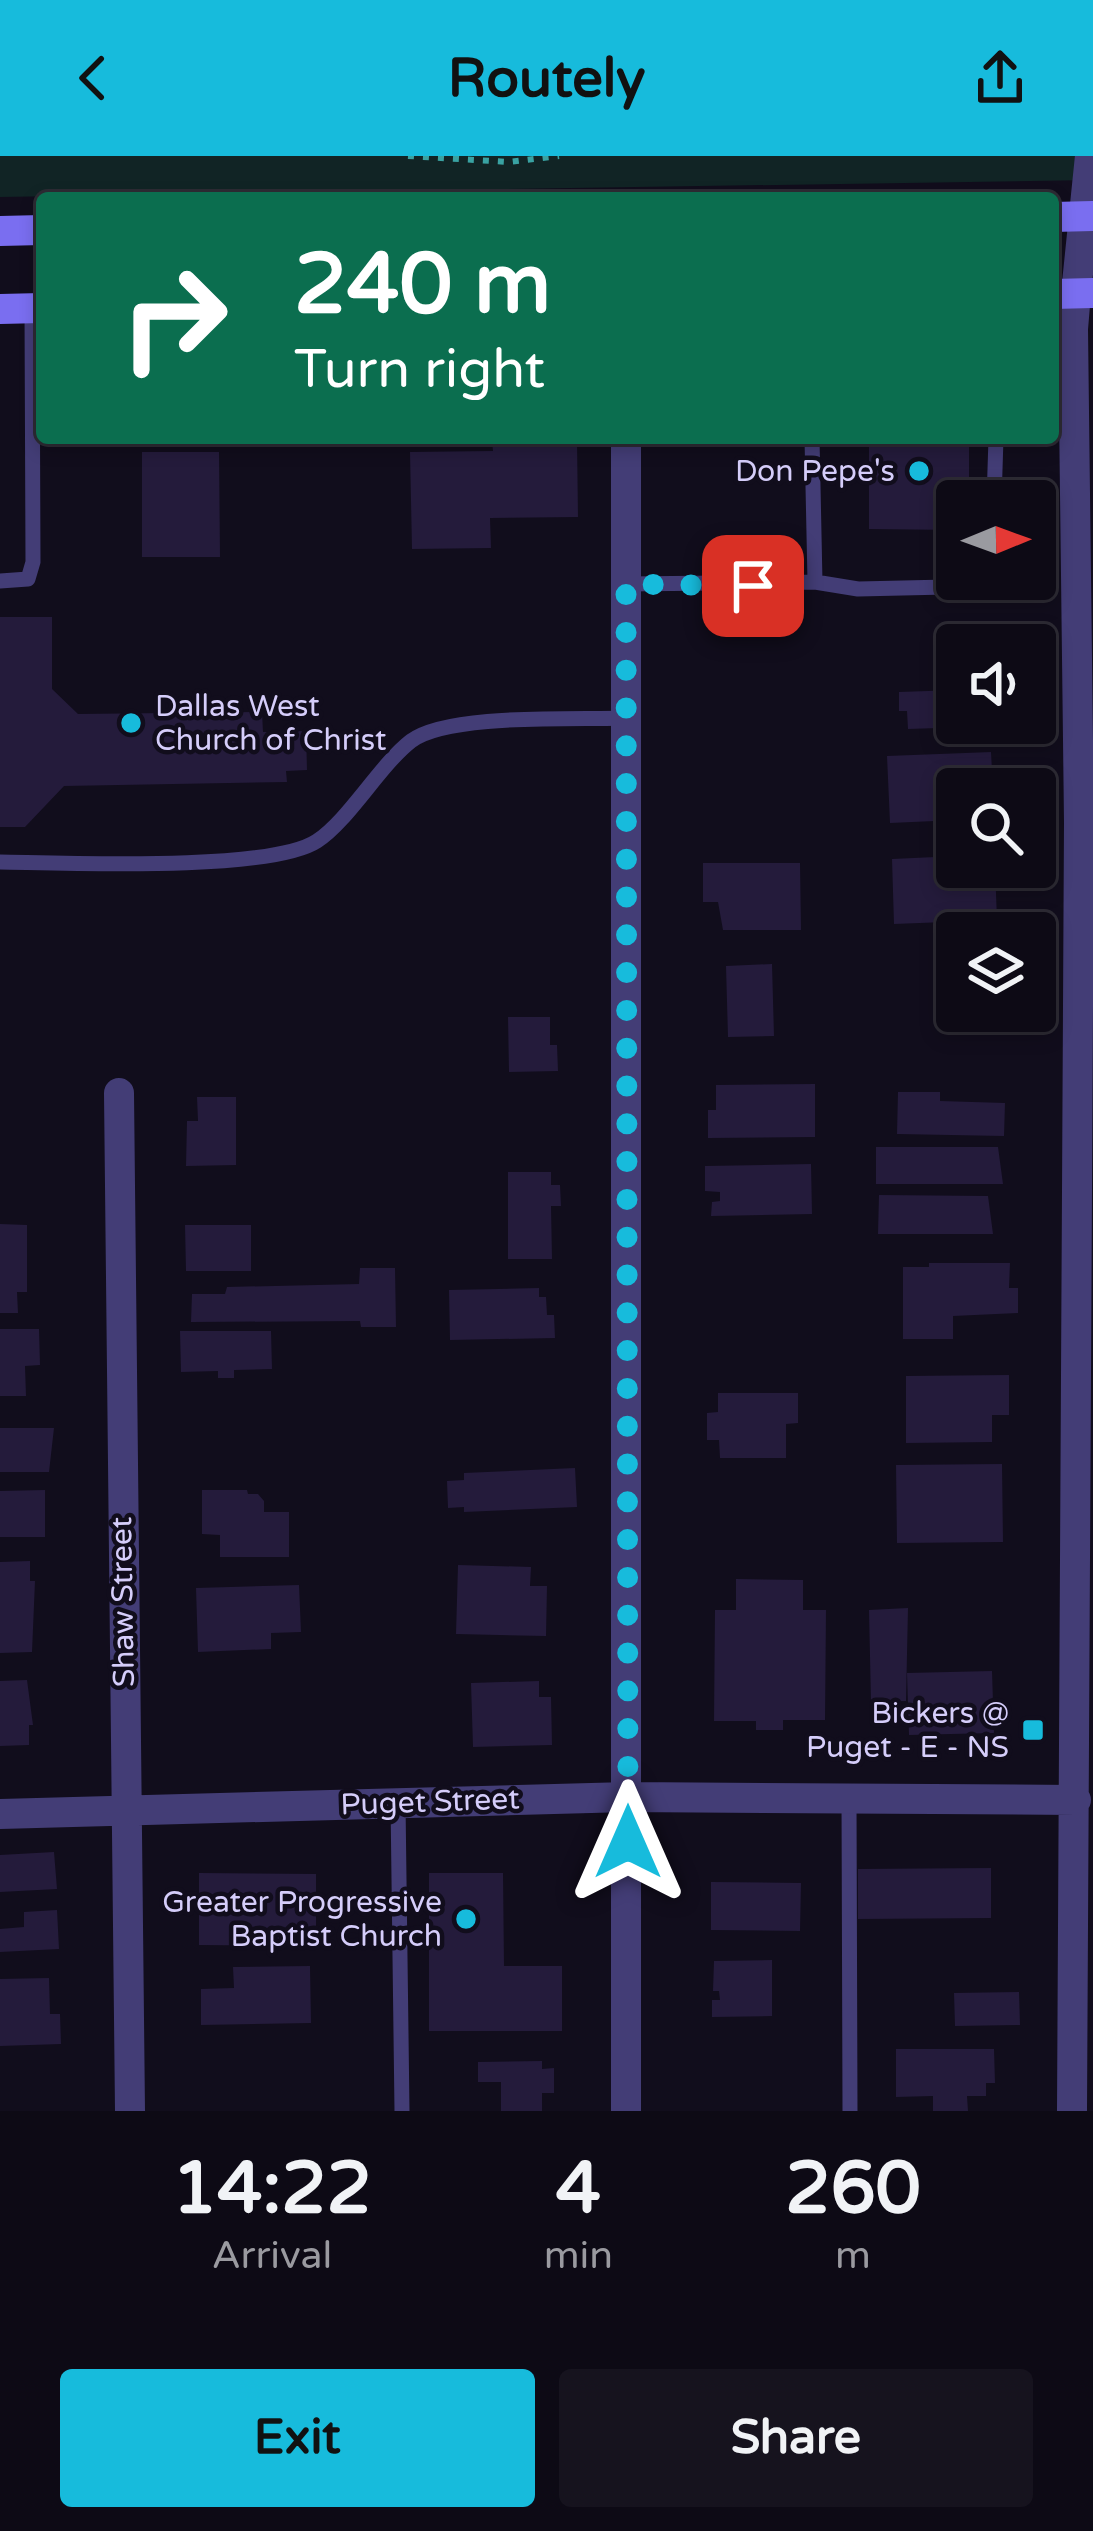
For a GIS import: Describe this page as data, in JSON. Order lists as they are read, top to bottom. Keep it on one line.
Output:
{"streets":{"street":["Shaw Street","Puget Street"]},"crossings":[["Shaw Street","Puget Street"]],"places":{"other":["Don Pepe's","Dallas West Church of Christ","Greater Progressive Baptist Church"],"transit":["Bickers @ Puget - E - NS"]},"north":"right","page":{"header":"Routely","turn":["240 m","Turn right"],"eta":["14:22","Arrival","4","min","260","m"],"buttons":["Exit","Share"]}}
